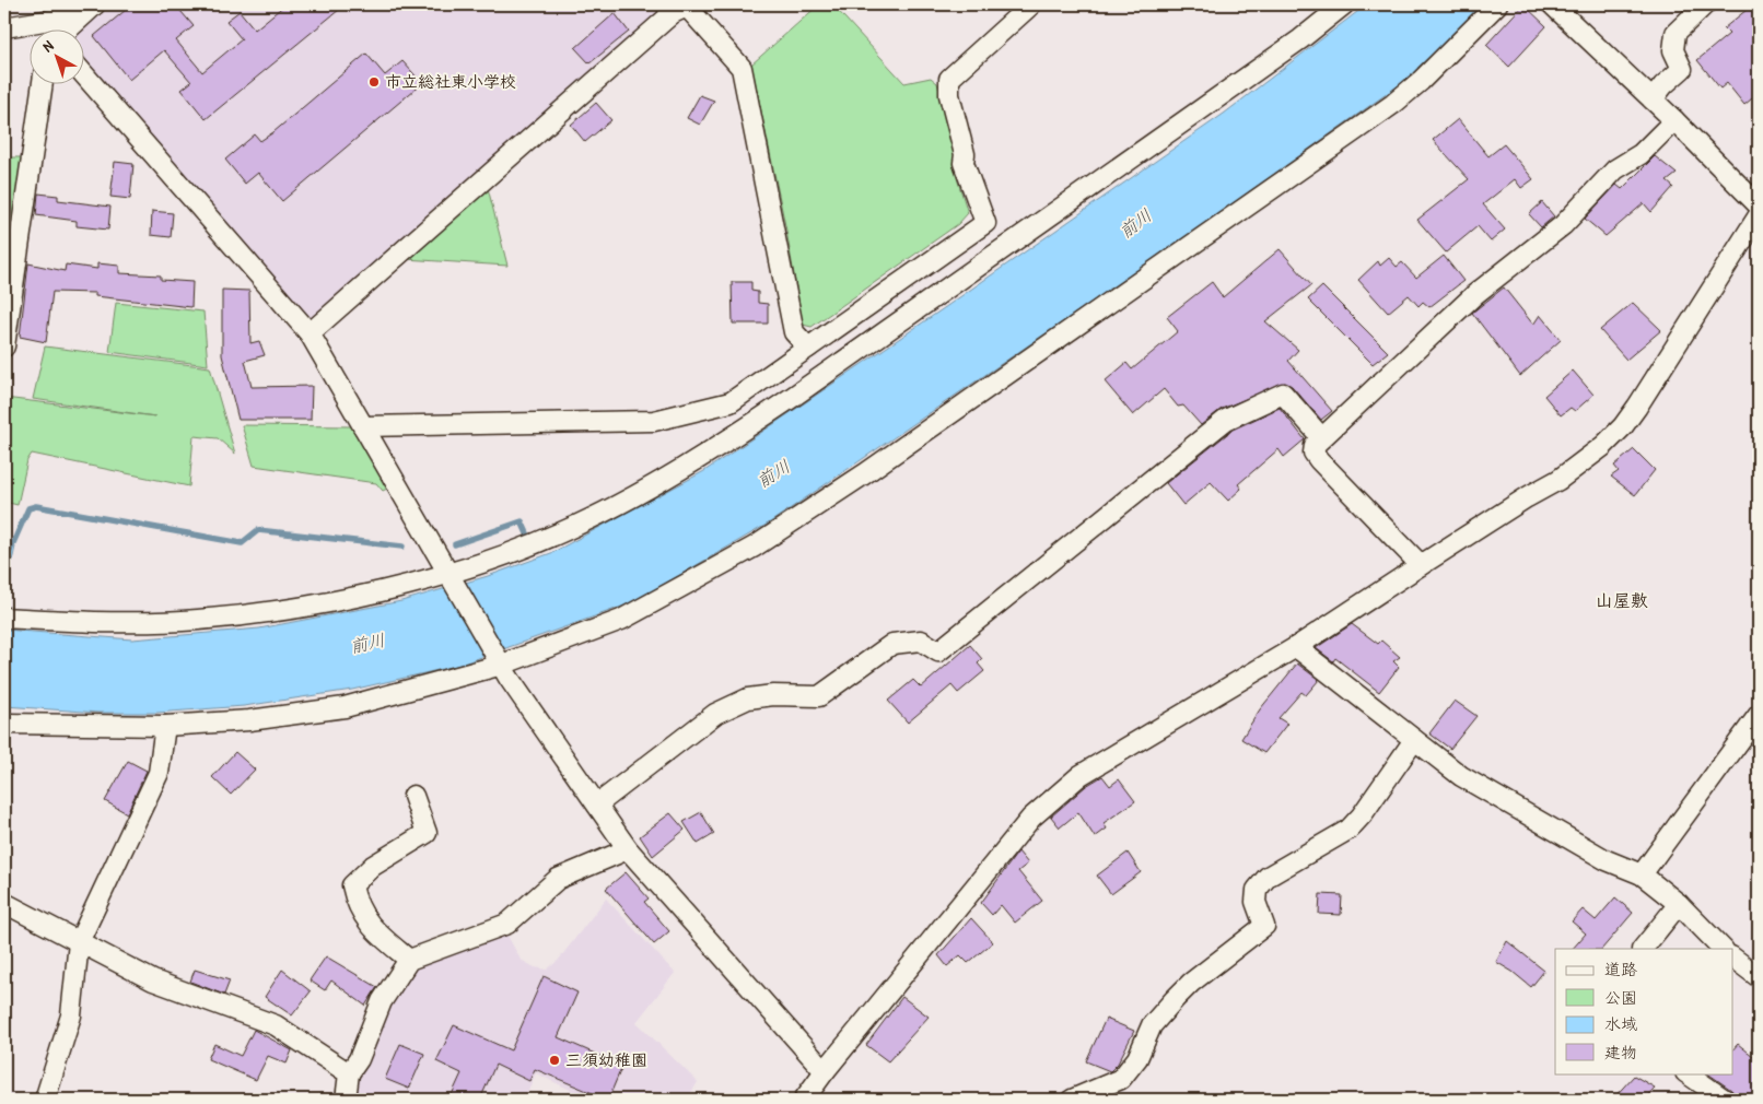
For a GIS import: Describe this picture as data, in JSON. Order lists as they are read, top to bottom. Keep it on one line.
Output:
{"districts":["山屋敷"],"water":["前川"],"places":["市立総社東小学校","三須幼稚園"],"legend":["道路","公園","水域","建物"],"north":"top left"}
